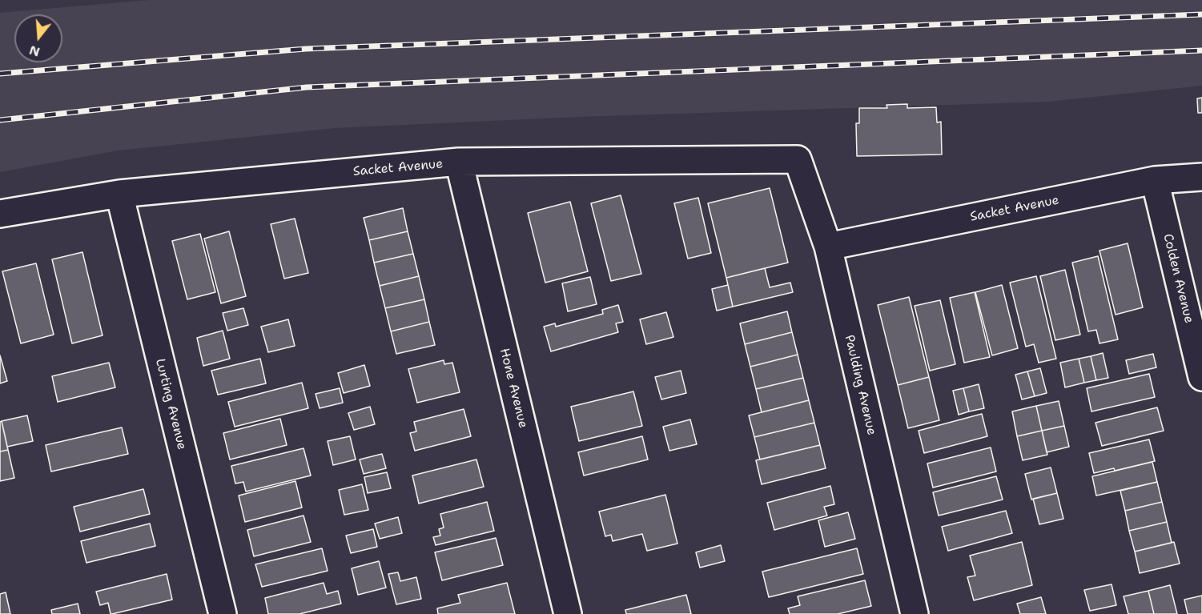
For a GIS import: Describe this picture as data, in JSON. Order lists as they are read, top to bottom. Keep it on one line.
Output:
{"streets":{"street":["Sacket Avenue","Colden Avenue","Paulding Avenue","Hone Avenue","Lurting Avenue"]},"crossings":[["Sacket Avenue","Colden Avenue"],["Sacket Avenue","Paulding Avenue"],["Sacket Avenue","Hone Avenue"],["Sacket Avenue","Lurting Avenue"]],"north":"bottom"}
